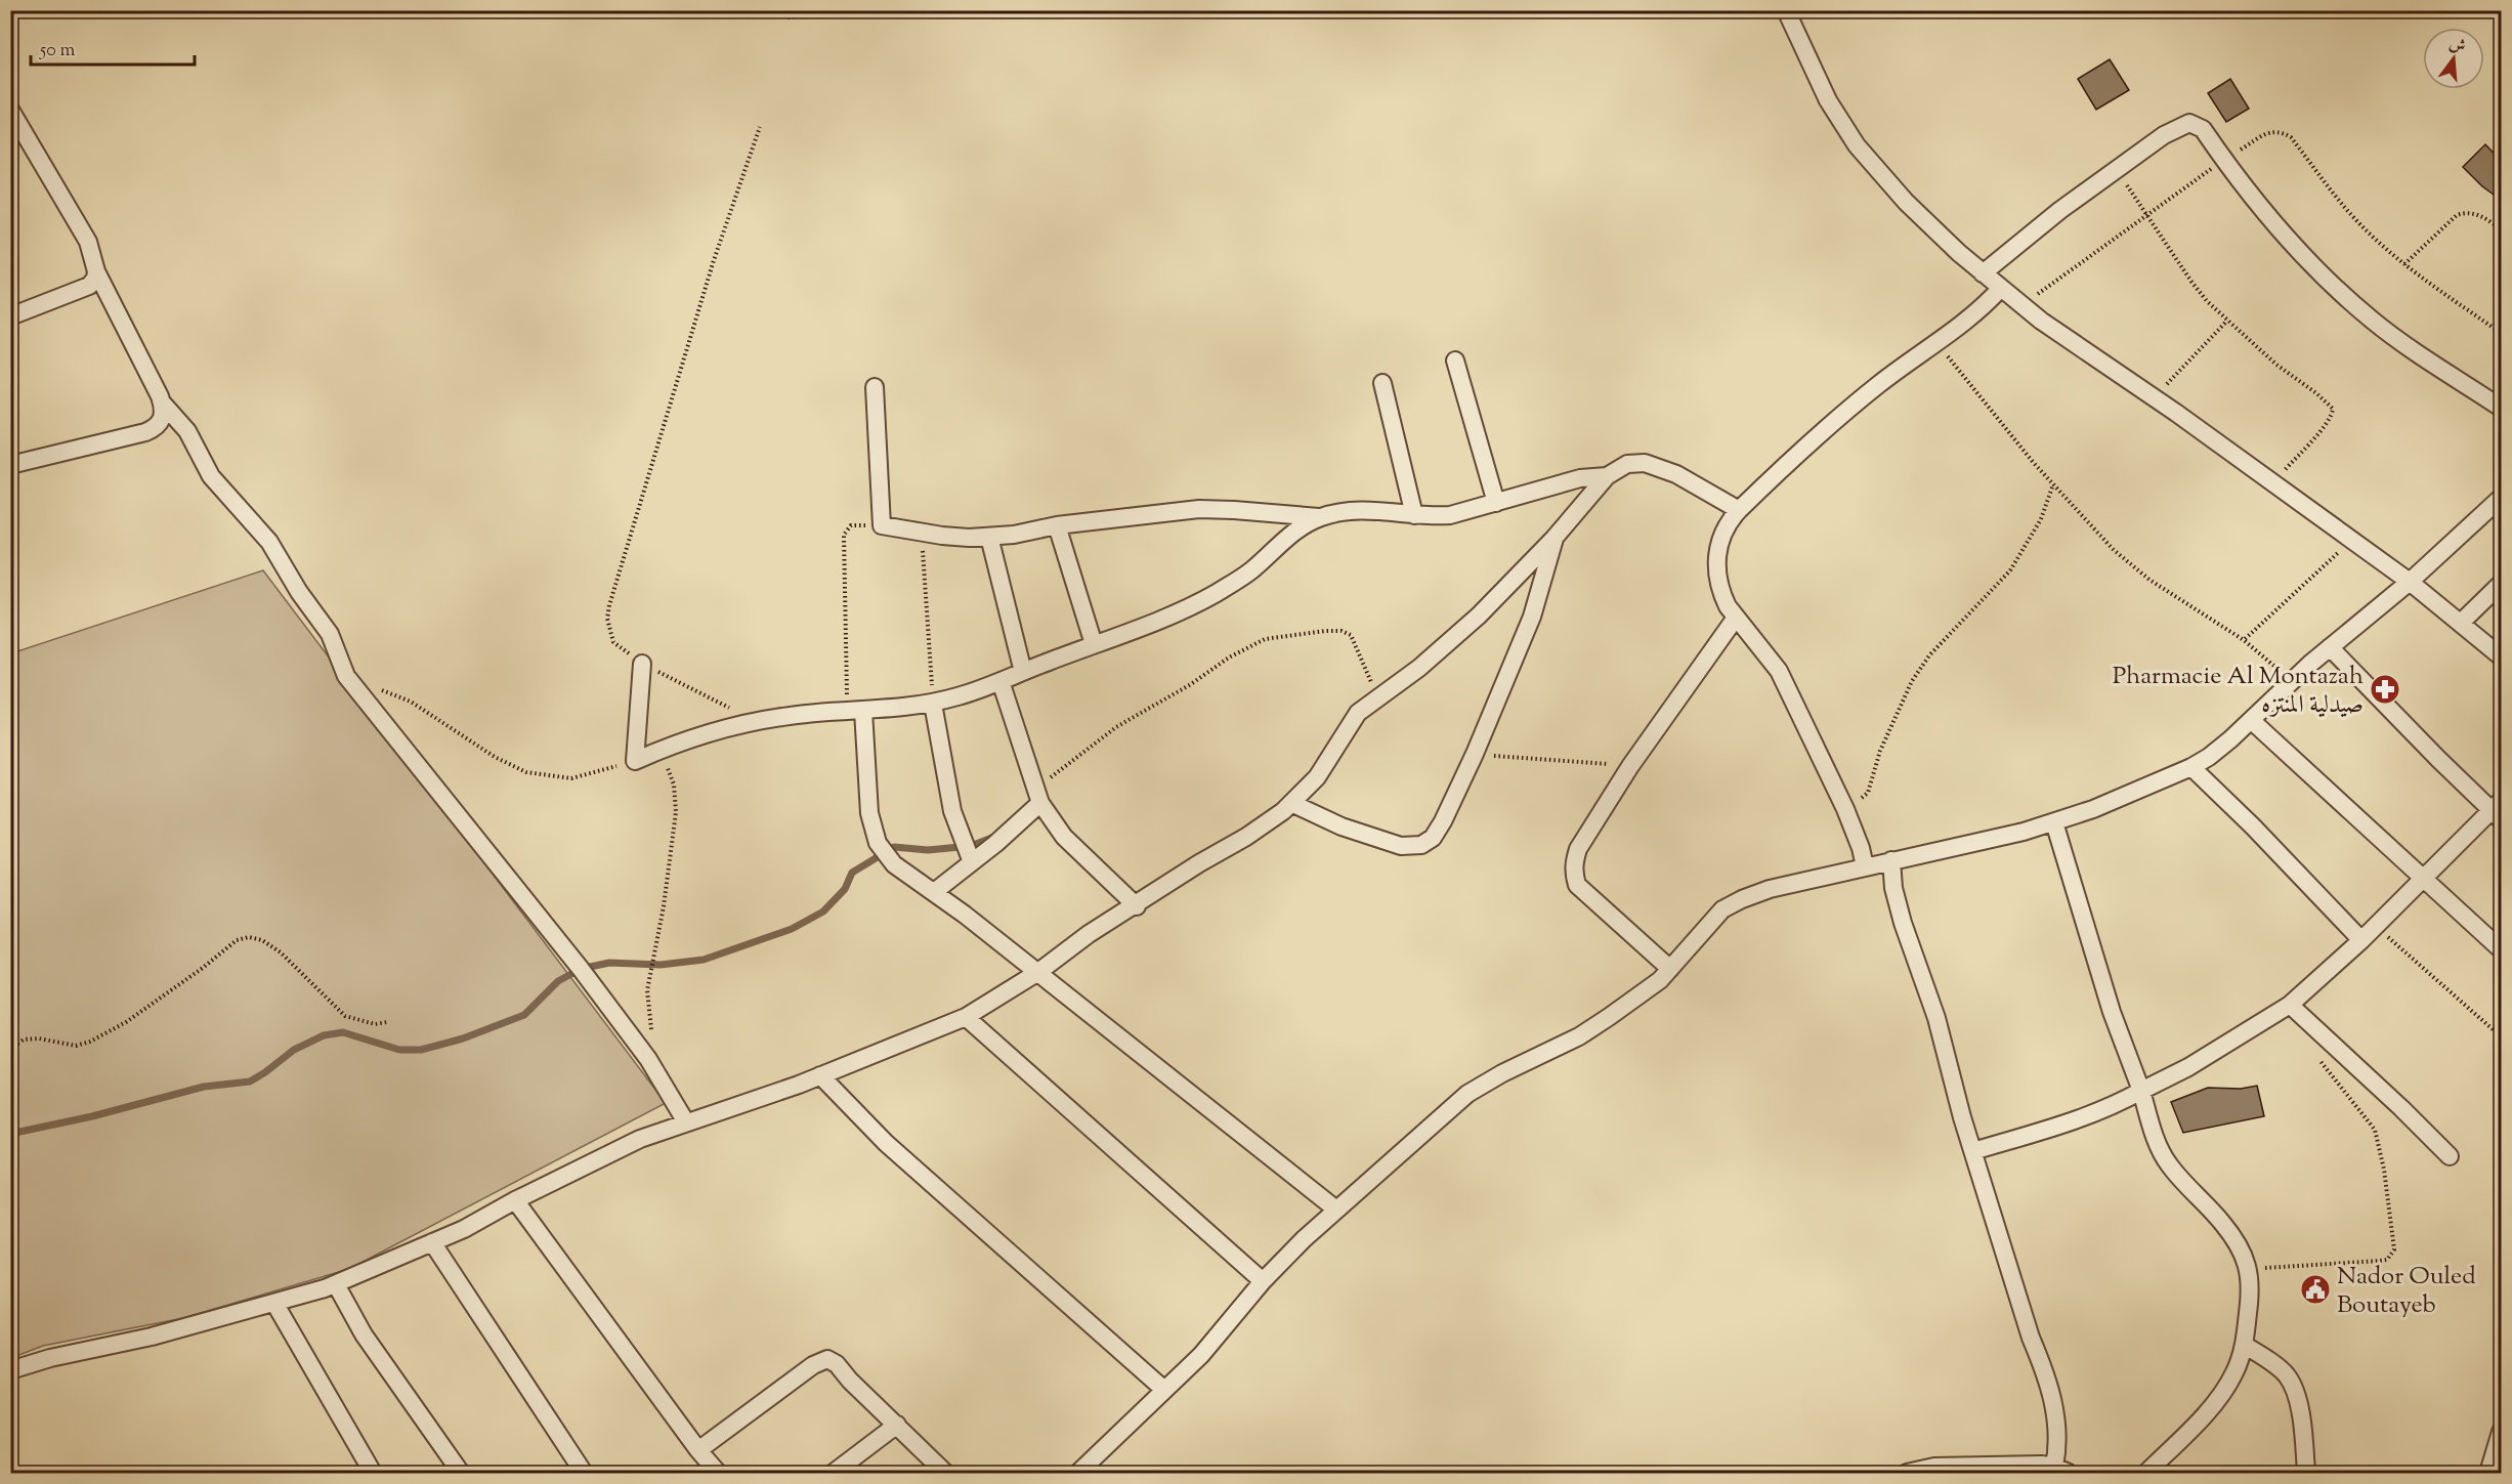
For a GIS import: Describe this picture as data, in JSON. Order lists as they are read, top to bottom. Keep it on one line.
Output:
{"places":{"pharmacy":["Pharmacie Al Montazah صيدلية المنتزه"],"public building":["Nador Ouled Boutayeb"]},"scale_bar":"50 m","north":"top"}
